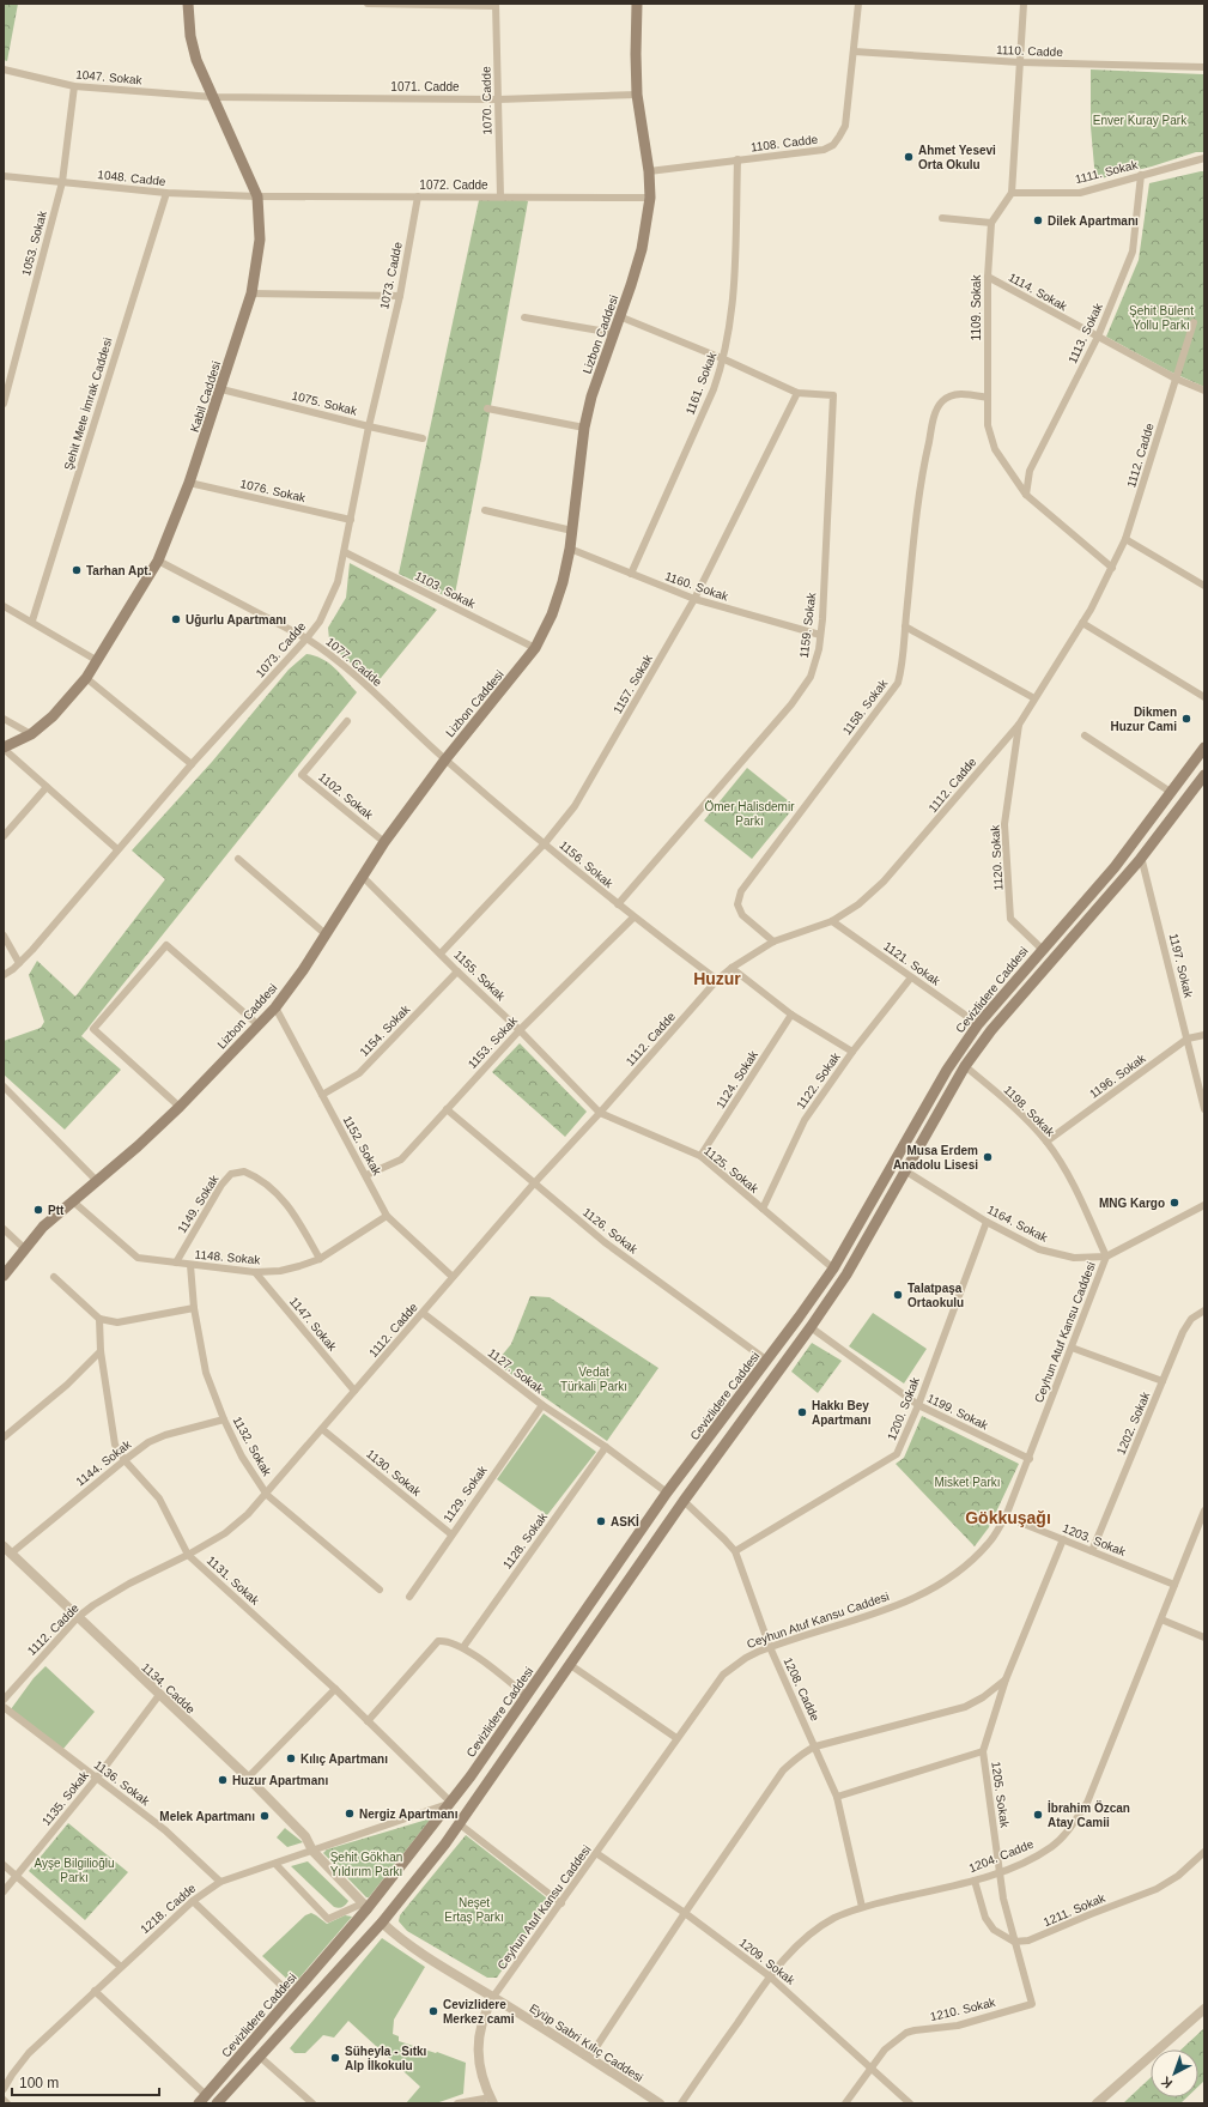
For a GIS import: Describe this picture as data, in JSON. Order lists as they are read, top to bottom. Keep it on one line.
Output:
{"streets":{"main road":["Lizbon Caddesi","Kabil Caddesi","Cevizlidere Caddesi"],"street":["1110. Cadde","1047. Sokak","1071. Cadde","1070. Cadde","1108. Cadde","1111. Sokak","1048. Cadde","1072. Cadde","1053. Sokak","1073. Cadde","1114. Sokak","1109. Sokak","1113. Sokak","1161. Sokak","1075. Sokak","Şehit Mete İmrak Caddesi","1112. Cadde","1076. Sokak","1160. Sokak","1103. Sokak","1159. Sokak","1077. Cadde","1157. Sokak","1158. Sokak","1102. Sokak","1120. Sokak","1156. Sokak","1121. Sokak","1197. Sokak","1155. Sokak","1154. Sokak","1153. Sokak","1196. Sokak","1124. Sokak","1122. Sokak","1198. Sokak","1152. Sokak","1125. Sokak","1149. Sokak","1164. Sokak","1126. Sokak","1148. Sokak","1147. Sokak","Ceyhun Atuf Kansu Caddesi","1127. Sokak","1200. Sokak","1199. Sokak","1202. Sokak","1132. Sokak","1144. Sokak","1130. Sokak","1129. Sokak","1203. Sokak","1128. Sokak","1131. Sokak","1134. Cadde","1208. Cadde","1136. Sokak","1205. Sokak","1135. Sokak","1204. Cadde","1218. Cadde","1211. Sokak","1209. Sokak","1210. Sokak","Eyüp Sabri Kılıç Caddesi"]},"crossings":[["1110. Cadde","1108. Cadde"],["1047. Sokak","1071. Cadde"],["1047. Sokak","1053. Sokak"],["1047. Sokak","Kabil Caddesi"],["1071. Cadde","1070. Cadde"],["1071. Cadde","Lizbon Caddesi"],["1071. Cadde","Kabil Caddesi"],["1070. Cadde","1072. Cadde"],["1108. Cadde","Lizbon Caddesi"],["1108. Cadde","1161. Sokak"],["1111. Sokak","1113. Sokak"],["1048. Cadde","1072. Cadde"],["1048. Cadde","1053. Sokak"],["1048. Cadde","Kabil Caddesi"],["1048. Cadde","Şehit Mete İmrak Caddesi"],["1072. Cadde","1073. Cadde"],["1072. Cadde","Lizbon Caddesi"],["1072. Cadde","Kabil Caddesi"],["1073. Cadde","1075. Sokak"],["1073. Cadde","1076. Sokak"],["1073. Cadde","1103. Sokak"],["1073. Cadde","1077. Cadde"],["1114. Sokak","1109. Sokak"],["1114. Sokak","1113. Sokak"],["1114. Sokak","1112. Cadde"],["1109. Sokak","1113. Sokak"],["1109. Sokak","1112. Cadde"],["1109. Sokak","1158. Sokak"],["Lizbon Caddesi","1160. Sokak"],["Lizbon Caddesi","1103. Sokak"],["Lizbon Caddesi","1159. Sokak"],["Lizbon Caddesi","1077. Cadde"],["Lizbon Caddesi","1102. Sokak"],["Lizbon Caddesi","1156. Sokak"],["Lizbon Caddesi","1155. Sokak"],["Lizbon Caddesi","1152. Sokak"],["Lizbon Caddesi","1148. Sokak"],["1161. Sokak","1160. Sokak"],["1161. Sokak","1159. Sokak"],["Kabil Caddesi","1075. Sokak"],["Kabil Caddesi","1076. Sokak"],["Kabil Caddesi","1077. Cadde"],["1112. Cadde","1158. Sokak"],["1112. Cadde","1120. Sokak"],["1112. Cadde","1156. Sokak"],["1112. Cadde","1121. Sokak"],["1112. Cadde","1155. Sokak"],["1112. Cadde","1152. Sokak"],["1112. Cadde","1125. Sokak"],["1112. Cadde","1126. Sokak"],["1112. Cadde","1147. Sokak"],["1112. Cadde","1127. Sokak"],["1112. Cadde","1132. Sokak"],["1112. Cadde","1130. Sokak"],["1112. Cadde","1131. Sokak"],["1112. Cadde","1134. Cadde"],["1160. Sokak","1159. Sokak"],["1160. Sokak","1157. Sokak"],["1159. Sokak","1157. Sokak"],["1159. Sokak","1156. Sokak"],["1077. Cadde","1156. Sokak"],["1157. Sokak","1156. Sokak"],["1157. Sokak","1155. Sokak"],["1120. Sokak","Cevizlidere Caddesi"],["1156. Sokak","1153. Sokak"],["1121. Sokak","Cevizlidere Caddesi"],["1121. Sokak","1122. Sokak"],["1197. Sokak","1196. Sokak"],["1155. Sokak","1154. Sokak"],["1155. Sokak","1153. Sokak"],["1155. Sokak","1125. Sokak"],["Cevizlidere Caddesi","1125. Sokak"],["Cevizlidere Caddesi","1126. Sokak"],["Cevizlidere Caddesi","1127. Sokak"],["Cevizlidere Caddesi","1131. Sokak"],["Cevizlidere Caddesi","1218. Cadde"],["1154. Sokak","1152. Sokak"],["1153. Sokak","1152. Sokak"],["1153. Sokak","1126. Sokak"],["1196. Sokak","1198. Sokak"],["1124. Sokak","1125. Sokak"],["1122. Sokak","1125. Sokak"],["1198. Sokak","1164. Sokak"],["1198. Sokak","Ceyhun Atuf Kansu Caddesi"],["1152. Sokak","1148. Sokak"],["1149. Sokak","1148. Sokak"],["1164. Sokak","Ceyhun Atuf Kansu Caddesi"],["1164. Sokak","1200. Sokak"],["1148. Sokak","1147. Sokak"],["1148. Sokak","1132. Sokak"],["Ceyhun Atuf Kansu Caddesi","1199. Sokak"],["Ceyhun Atuf Kansu Caddesi","1203. Sokak"],["Ceyhun Atuf Kansu Caddesi","1208. Cadde"],["Ceyhun Atuf Kansu Caddesi","1209. Sokak"],["Ceyhun Atuf Kansu Caddesi","Eyüp Sabri Kılıç Caddesi"],["1127. Sokak","1129. Sokak"],["1127. Sokak","1128. Sokak"],["1200. Sokak","1199. Sokak"],["1200. Sokak","1208. Cadde"],["1202. Sokak","1203. Sokak"],["1132. Sokak","1144. Sokak"],["1144. Sokak","1131. Sokak"],["1144. Sokak","1134. Cadde"],["1130. Sokak","1129. Sokak"],["1203. Sokak","1205. Sokak"],["1203. Sokak","1204. Cadde"],["1131. Sokak","1218. Cadde"],["1134. Cadde","1135. Sokak"],["1134. Cadde","1218. Cadde"],["1208. Cadde","1204. Cadde"],["1136. Sokak","1135. Sokak"],["1136. Sokak","1218. Cadde"],["1205. Sokak","1204. Cadde"],["1205. Sokak","1211. Sokak"],["1205. Sokak","1210. Sokak"],["1204. Cadde","1209. Sokak"],["1209. Sokak","1210. Sokak"]],"districts":["Huzur","Gökkuşağı"],"parks":["Enver Kuray Park","Şehit Bülent Yollu Parkı","Ömer Halisdemir Parkı","Vedat Türkali Parkı","Misket Parkı","Şehit Gökhan Yıldırım Parkı","Ayşe Bilgilioğlu Parkı","Neşet Ertaş Parkı"],"places":["Ahmet Yesevi Orta Okulu","Dilek Apartmanı","Tarhan Apt.","Uğurlu Apartmanı","Dikmen Huzur Cami","Musa Erdem Anadolu Lisesi","MNG Kargo","Ptt","Talatpaşa Ortaokulu","Hakkı Bey Apartmanı","ASKİ","Kılıç Apartmanı","Huzur Apartmanı","Nergiz Apartmanı","İbrahim Özcan Atay Camii","Melek Apartmanı","Cevizlidere Merkez cami","Süheyla - Sıtkı Alp İlkokulu"],"scale_bar":"100 m","north":"bottom left"}
